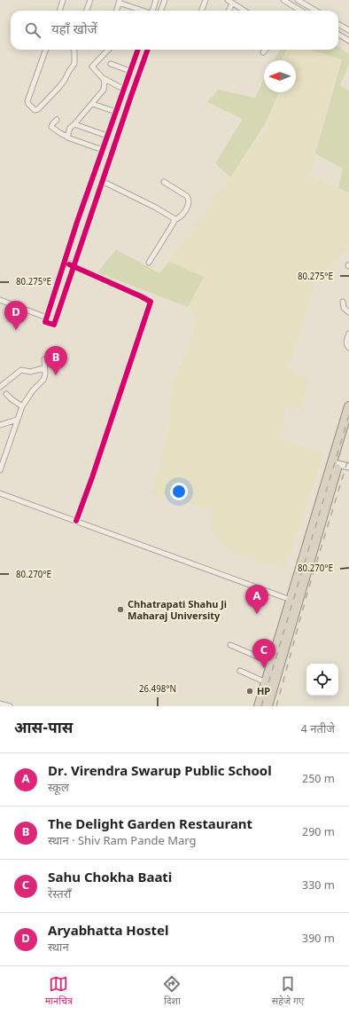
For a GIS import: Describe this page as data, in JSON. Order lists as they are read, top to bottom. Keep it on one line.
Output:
{"places":["Chhatrapati Shahu Ji Maharaj University","HP"],"north":"left","page":{"search":"यहाँ खोजें","pins":["D","B","A","C"],"heading":["आस-पास","4 नतीजे"],"list":[{"mark":"A","name":"Dr. Virendra Swarup Public School","note":"स्कूल","value":"250 m"},{"mark":"B","name":"The Delight Garden Restaurant","note":"स्थान · Shiv Ram Pande Marg","value":"290 m"},{"mark":"C","name":"Sahu Chokha Baati","note":"रेस्तराँ","value":"330 m"},{"mark":"D","name":"Aryabhatta Hostel","note":"स्थान","value":"390 m"}],"nav":["मानचित्र","दिशा","सहेजे गए"]},"coordinates":["80.275°E","80.270°E","26.498°N"]}
